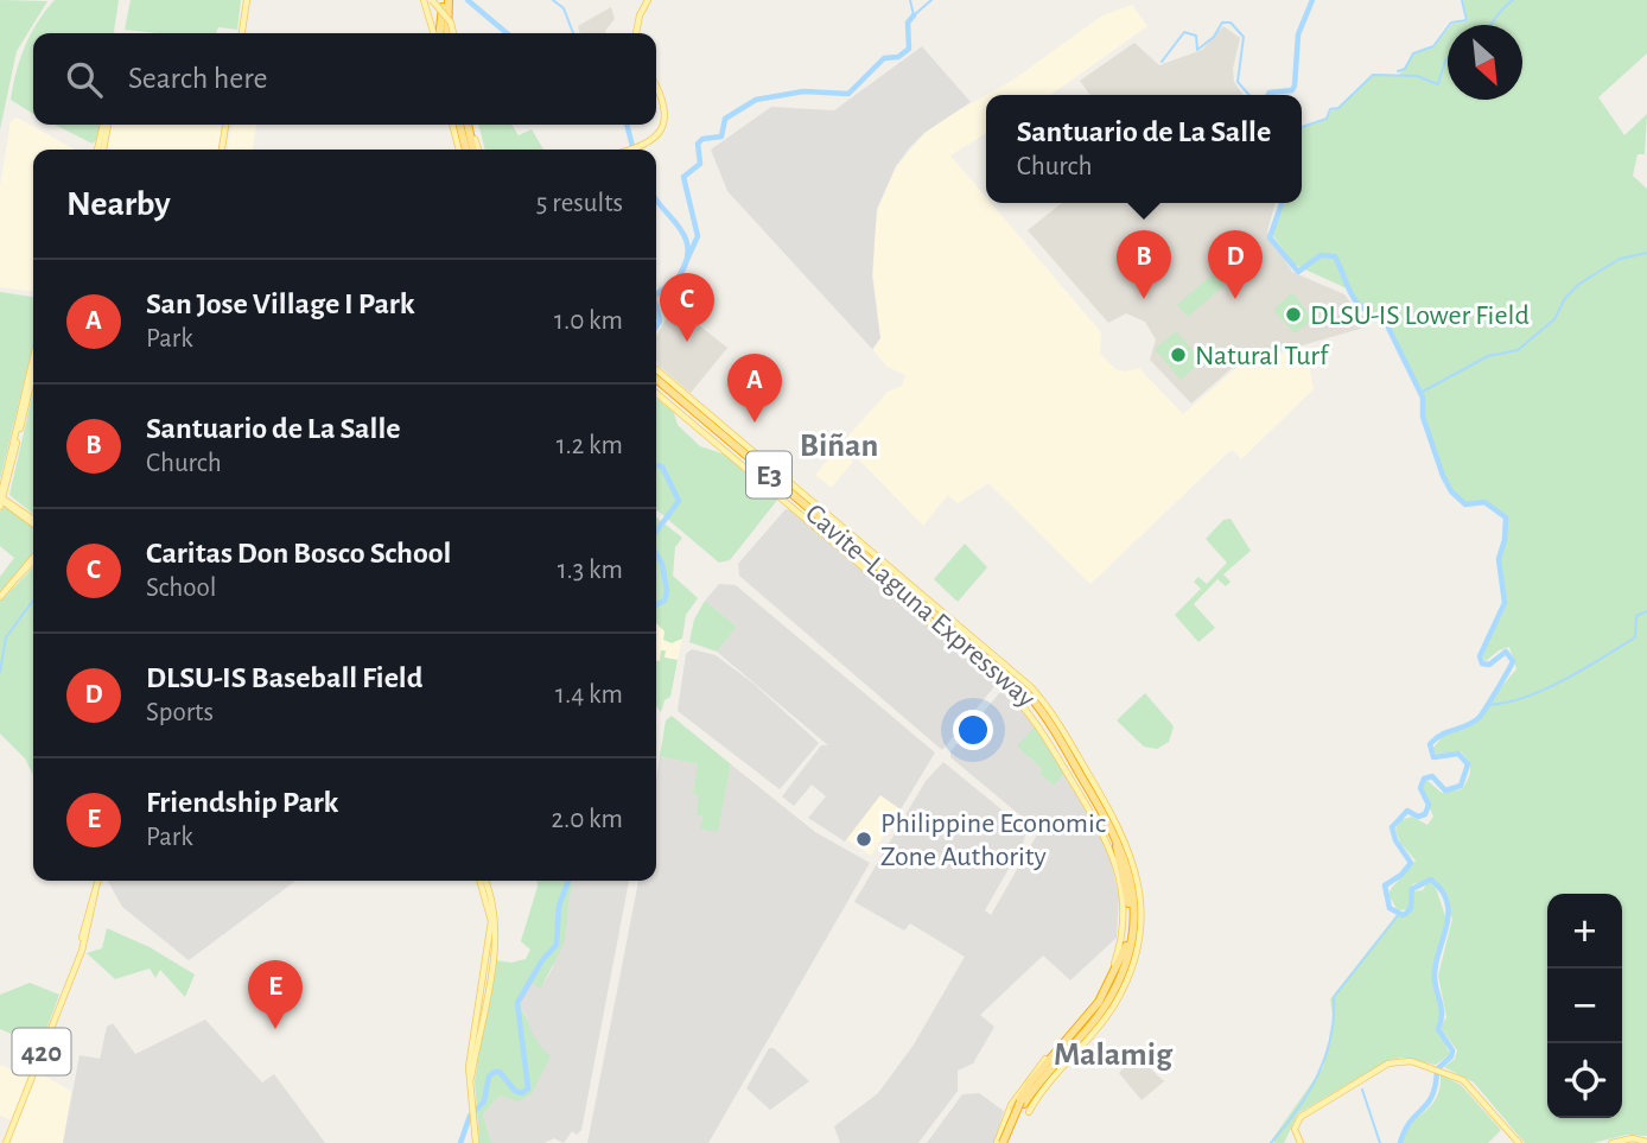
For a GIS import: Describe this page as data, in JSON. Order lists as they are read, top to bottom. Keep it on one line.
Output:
{"streets":{"highway":["E3","Cavite–Laguna Expressway"],"main road":["420"]},"districts":["Biñan","Malamig"],"places":["DLSU-IS Lower Field","Natural Turf","Philippine Economic Zone Authority"],"north":"bottom right","page":{"search":"Search here","popup":["Santuario de La Salle","Church"],"heading":["Nearby","5 results"],"pins":["B","D","C","A","E"],"list":[{"mark":"A","name":"San Jose Village I Park","note":"Park","value":"1.0 km"},{"mark":"B","name":"Santuario de La Salle","note":"Church","value":"1.2 km"},{"mark":"C","name":"Caritas Don Bosco School","note":"School","value":"1.3 km"},{"mark":"D","name":"DLSU-IS Baseball Field","note":"Sports","value":"1.4 km"},{"mark":"E","name":"Friendship Park","note":"Park","value":"2.0 km"}],"map_buttons":["+","−"]}}
